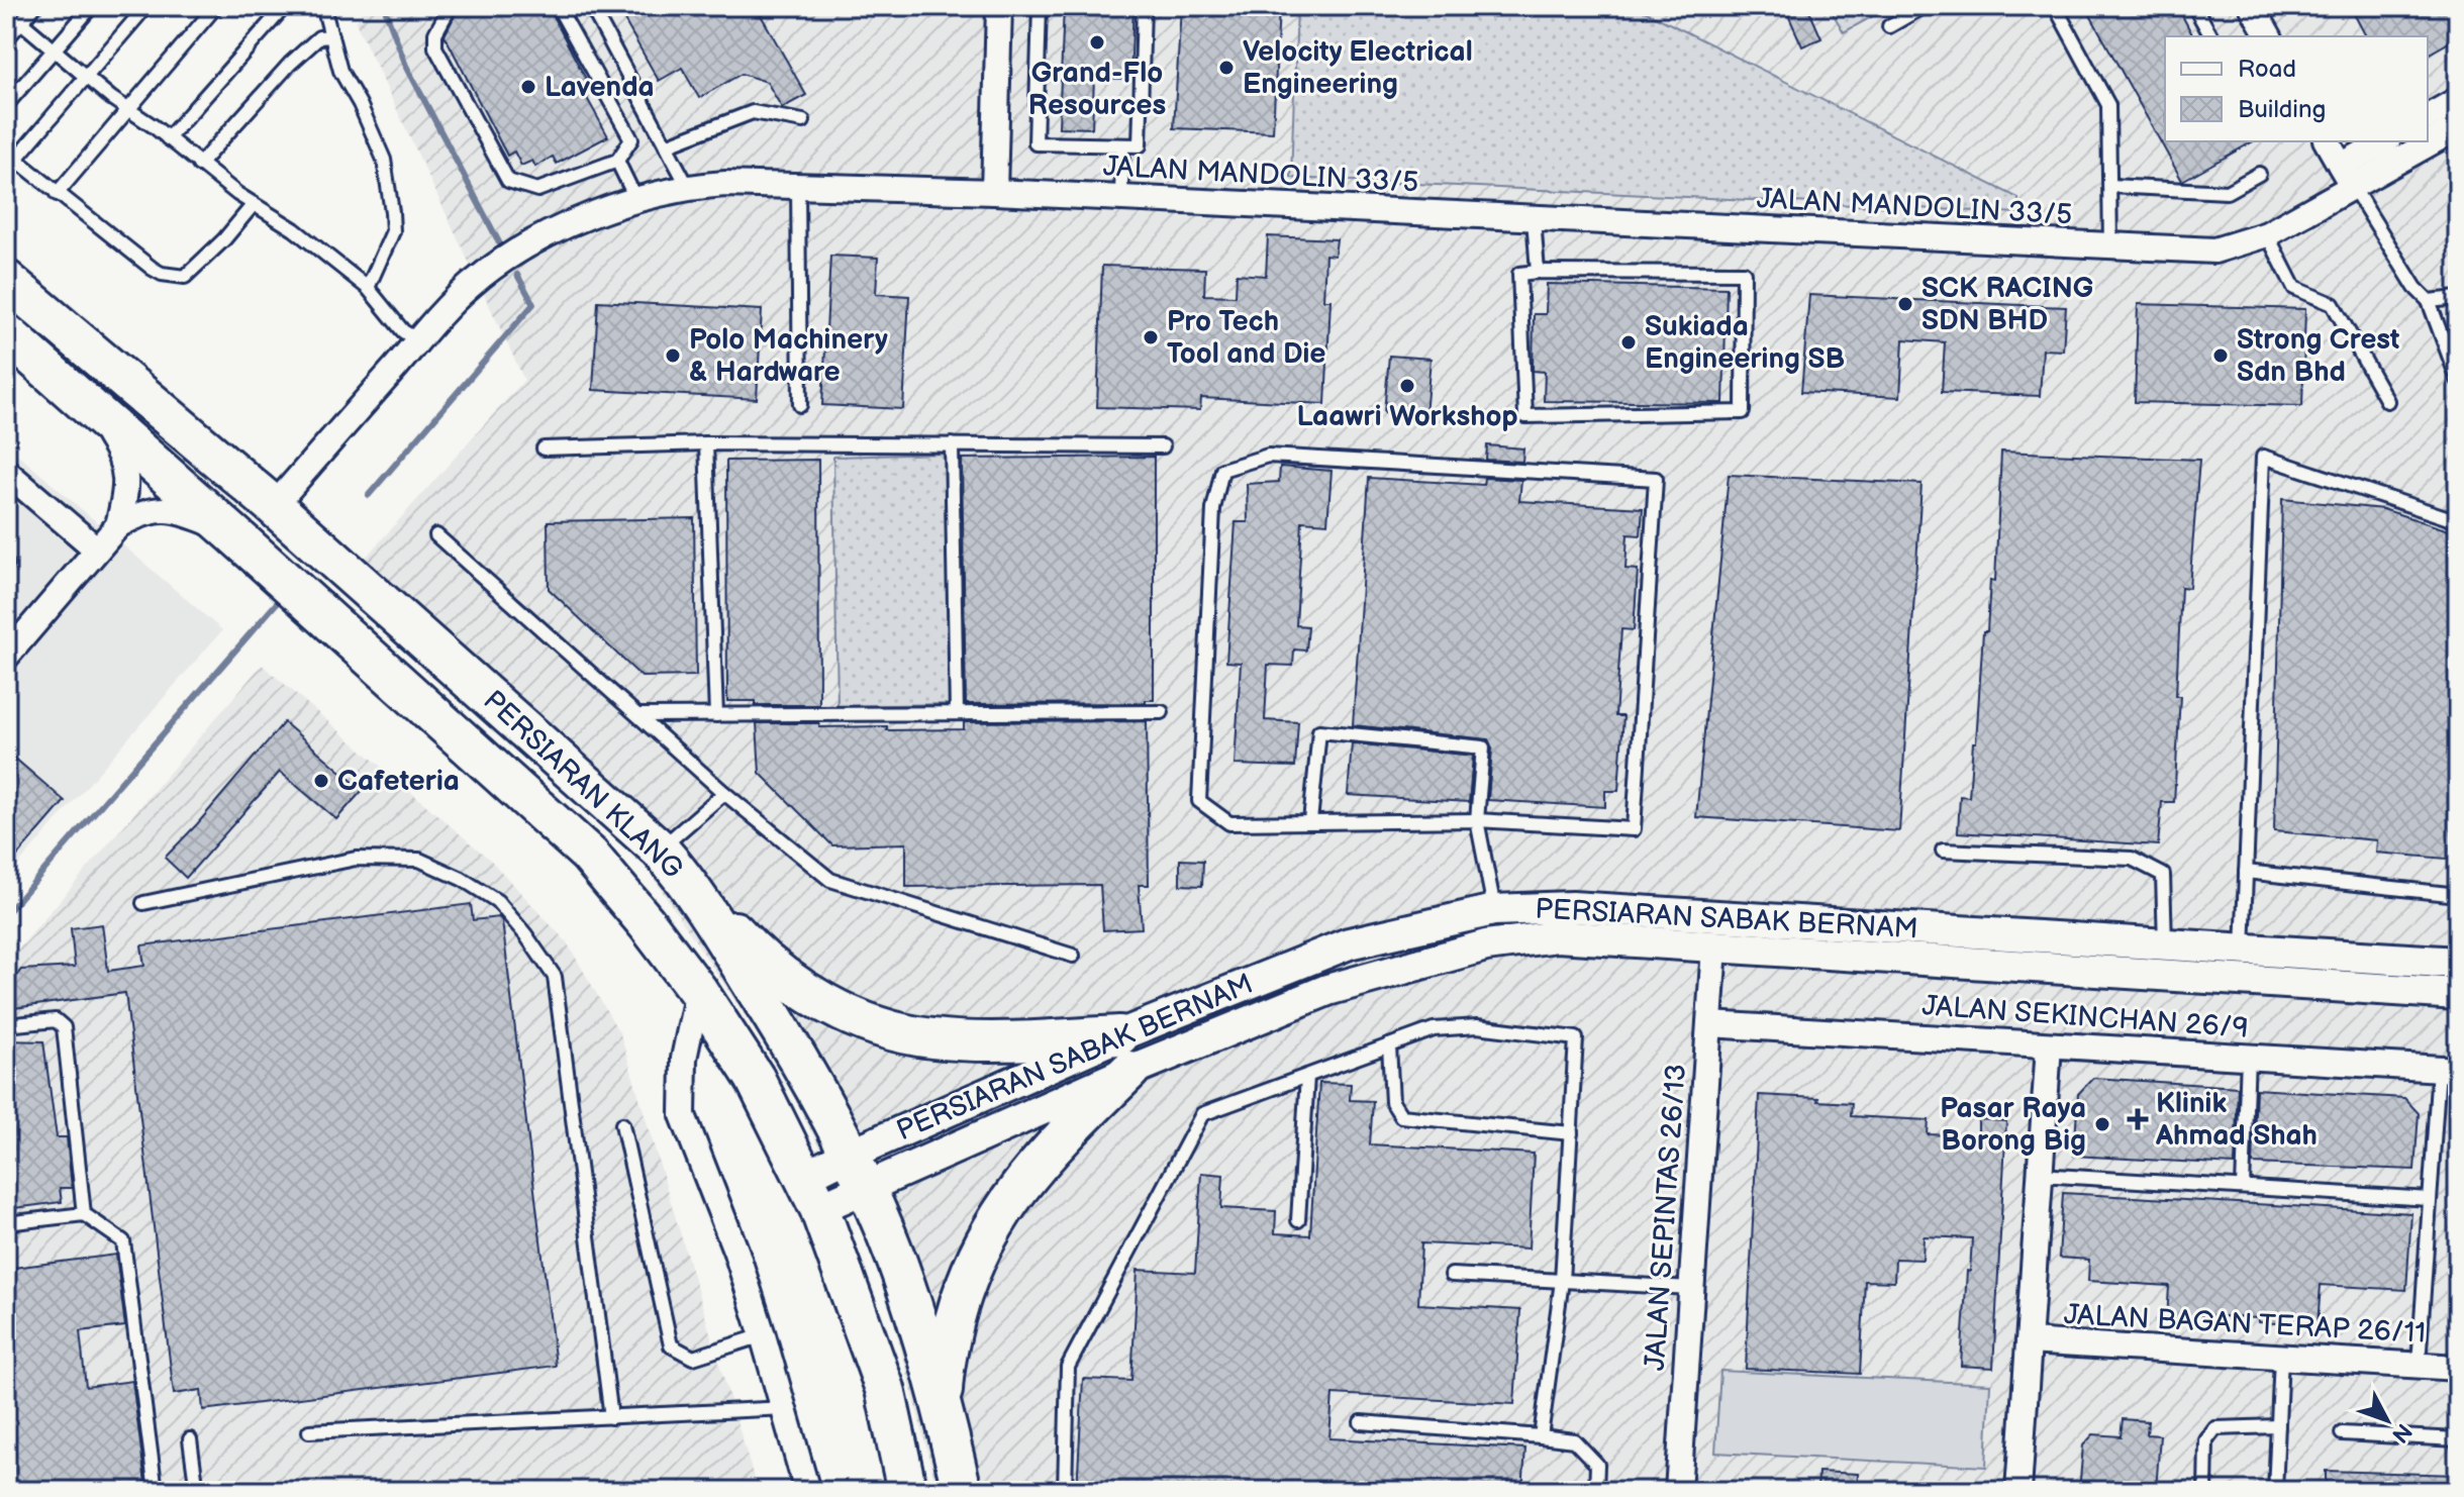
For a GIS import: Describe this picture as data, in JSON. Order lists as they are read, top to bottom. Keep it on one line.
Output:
{"streets":{"main road":["PERSIARAN KLANG"],"street":["JALAN MANDOLIN 33/5","PERSIARAN SABAK BERNAM","JALAN SEKINCHAN 26/9","JALAN SEPINTAS 26/13","JALAN BAGAN TERAP 26/11"]},"crossings":[["JALAN MANDOLIN 33/5","PERSIARAN KLANG"],["PERSIARAN KLANG","PERSIARAN SABAK BERNAM"],["PERSIARAN SABAK BERNAM","JALAN SEPINTAS 26/13"],["JALAN SEKINCHAN 26/9","JALAN SEPINTAS 26/13"]],"places":{"other":["Grand-Flo Resources","Velocity Electrical Engineering","Lavenda","SCK RACING SDN BHD","Pro Tech Tool and Die","Sukiada Engineering SB","Polo Machinery & Hardware","Strong Crest Sdn Bhd","Laawri Workshop","Cafeteria","Pasar Raya Borong Big"],"health":["Klinik Ahmad Shah"]},"legend":["Road","Building"],"north":"bottom right"}
